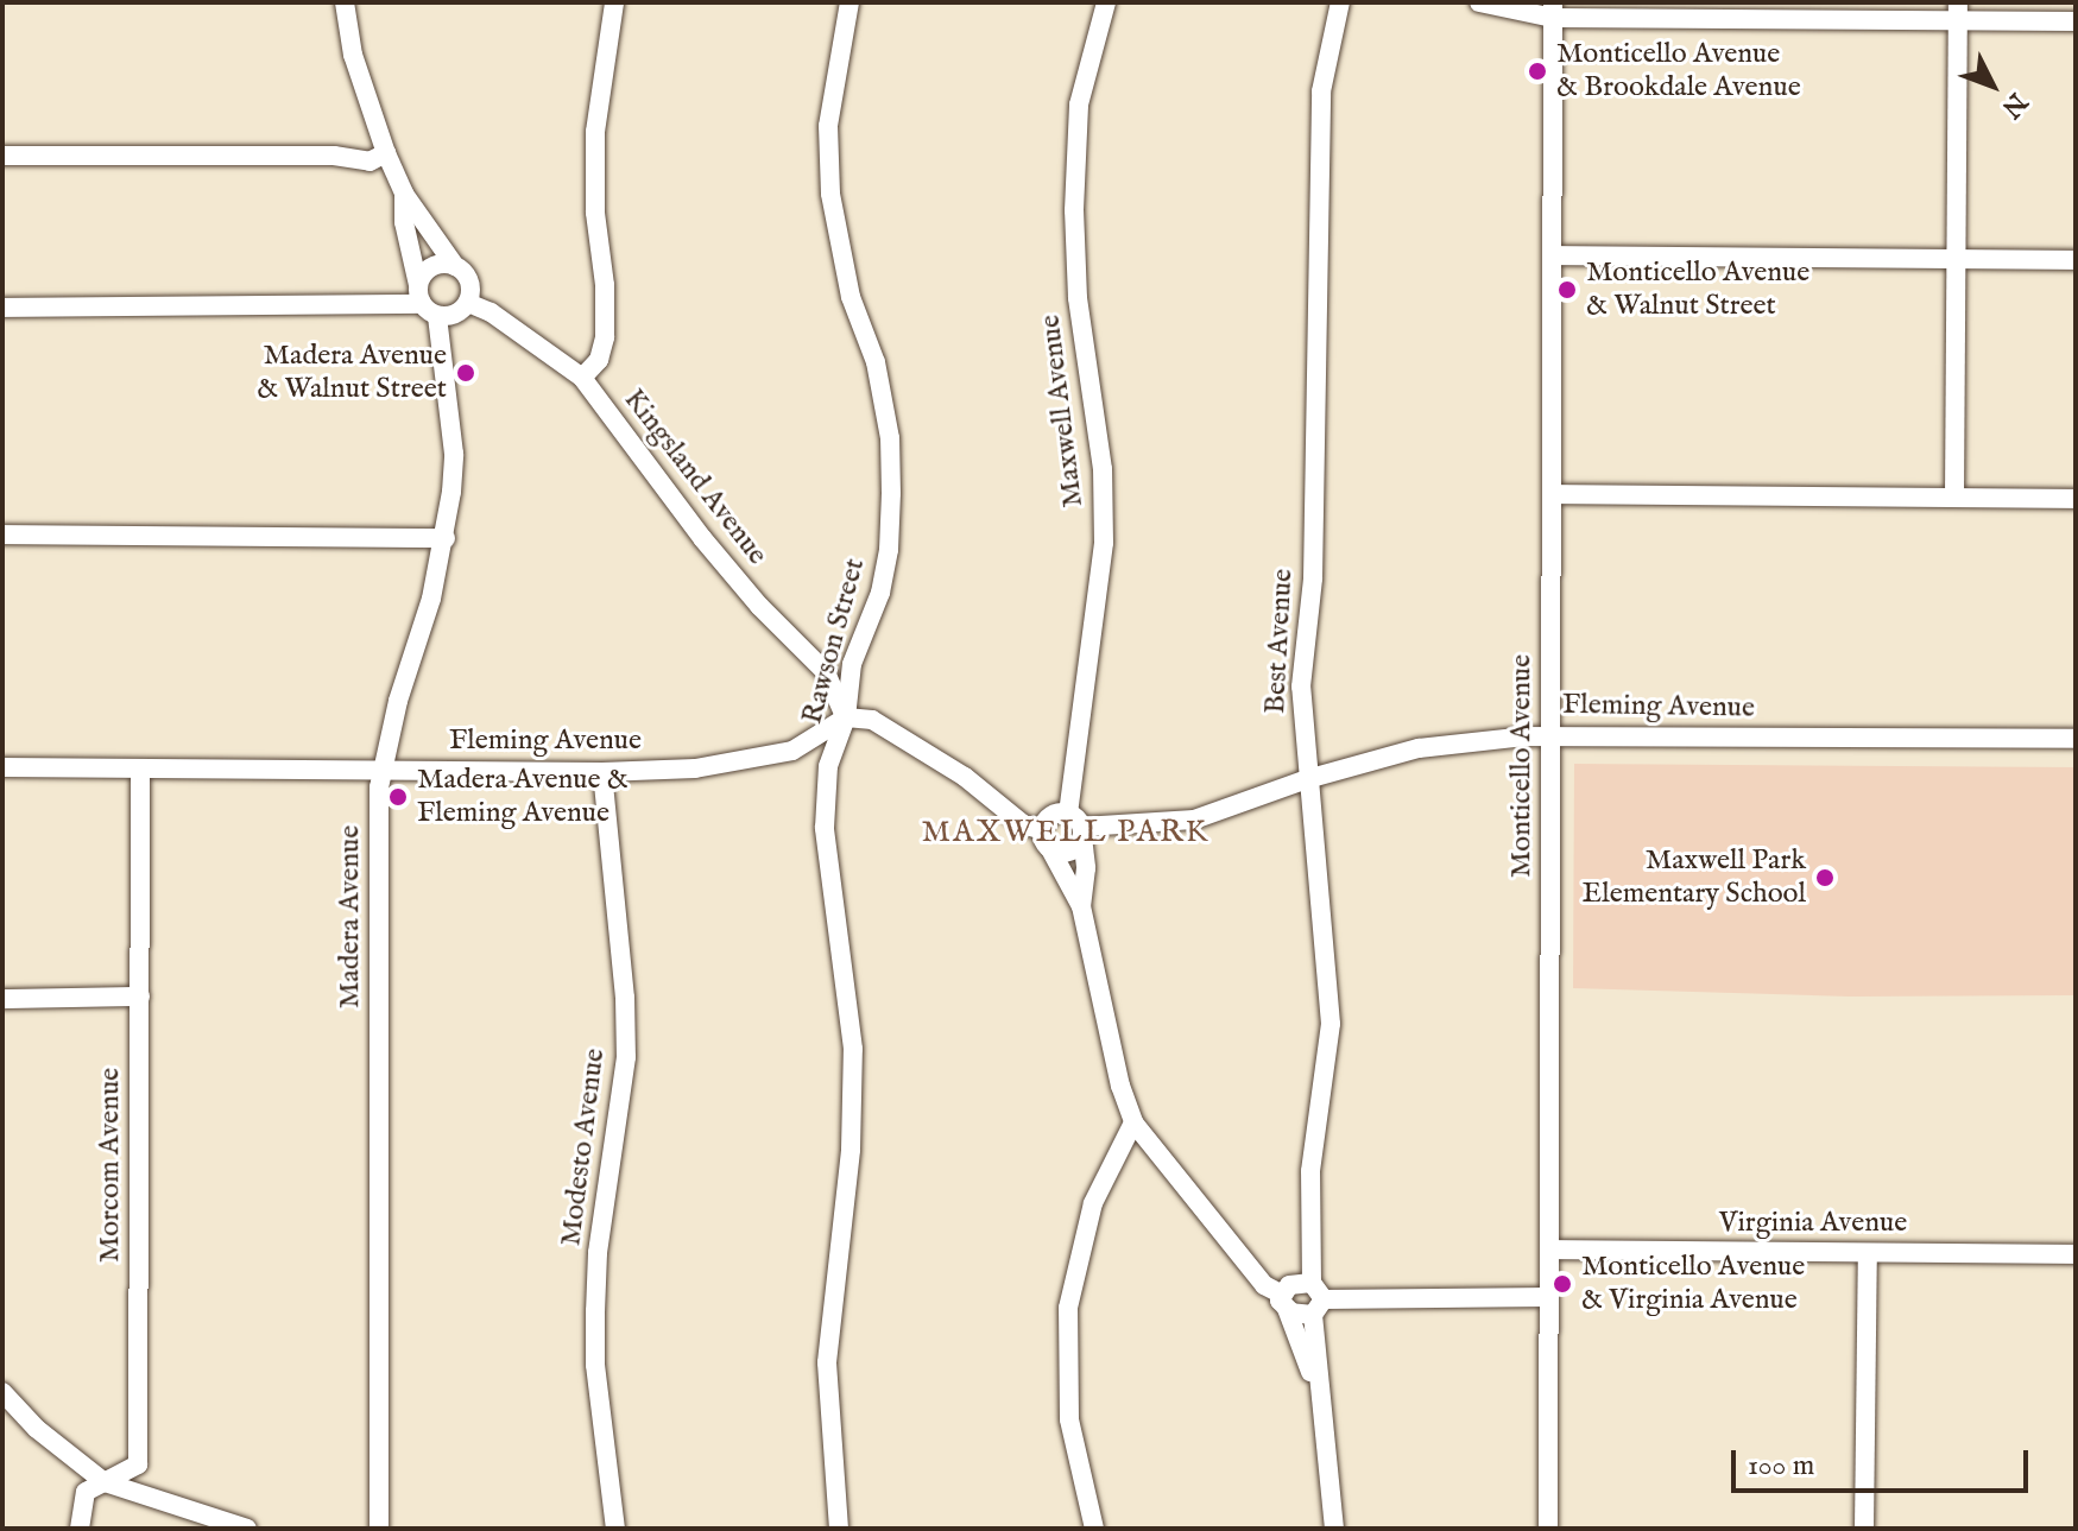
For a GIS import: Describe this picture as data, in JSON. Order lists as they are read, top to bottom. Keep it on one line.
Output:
{"streets":{"street":["Maxwell Avenue","Kingsland Avenue","Rawson Street","Best Avenue","Fleming Avenue","Monticello Avenue","Madera Avenue","Modesto Avenue","Morcom Avenue","Virginia Avenue"]},"crossings":[["Maxwell Avenue","Fleming Avenue"],["Kingsland Avenue","Rawson Street"],["Kingsland Avenue","Fleming Avenue"],["Kingsland Avenue","Madera Avenue"],["Rawson Street","Fleming Avenue"],["Best Avenue","Fleming Avenue"],["Fleming Avenue","Monticello Avenue"],["Fleming Avenue","Madera Avenue"],["Fleming Avenue","Modesto Avenue"],["Fleming Avenue","Morcom Avenue"],["Monticello Avenue","Virginia Avenue"]],"districts":["MAXWELL PARK"],"places":["Monticello Avenue & Brookdale Avenue","Monticello Avenue & Walnut Street","Madera Avenue & Walnut Street","Madera Avenue & Fleming Avenue","Maxwell Park Elementary School","Monticello Avenue & Virginia Avenue"],"scale_bar":"100 m","north":"bottom right"}
